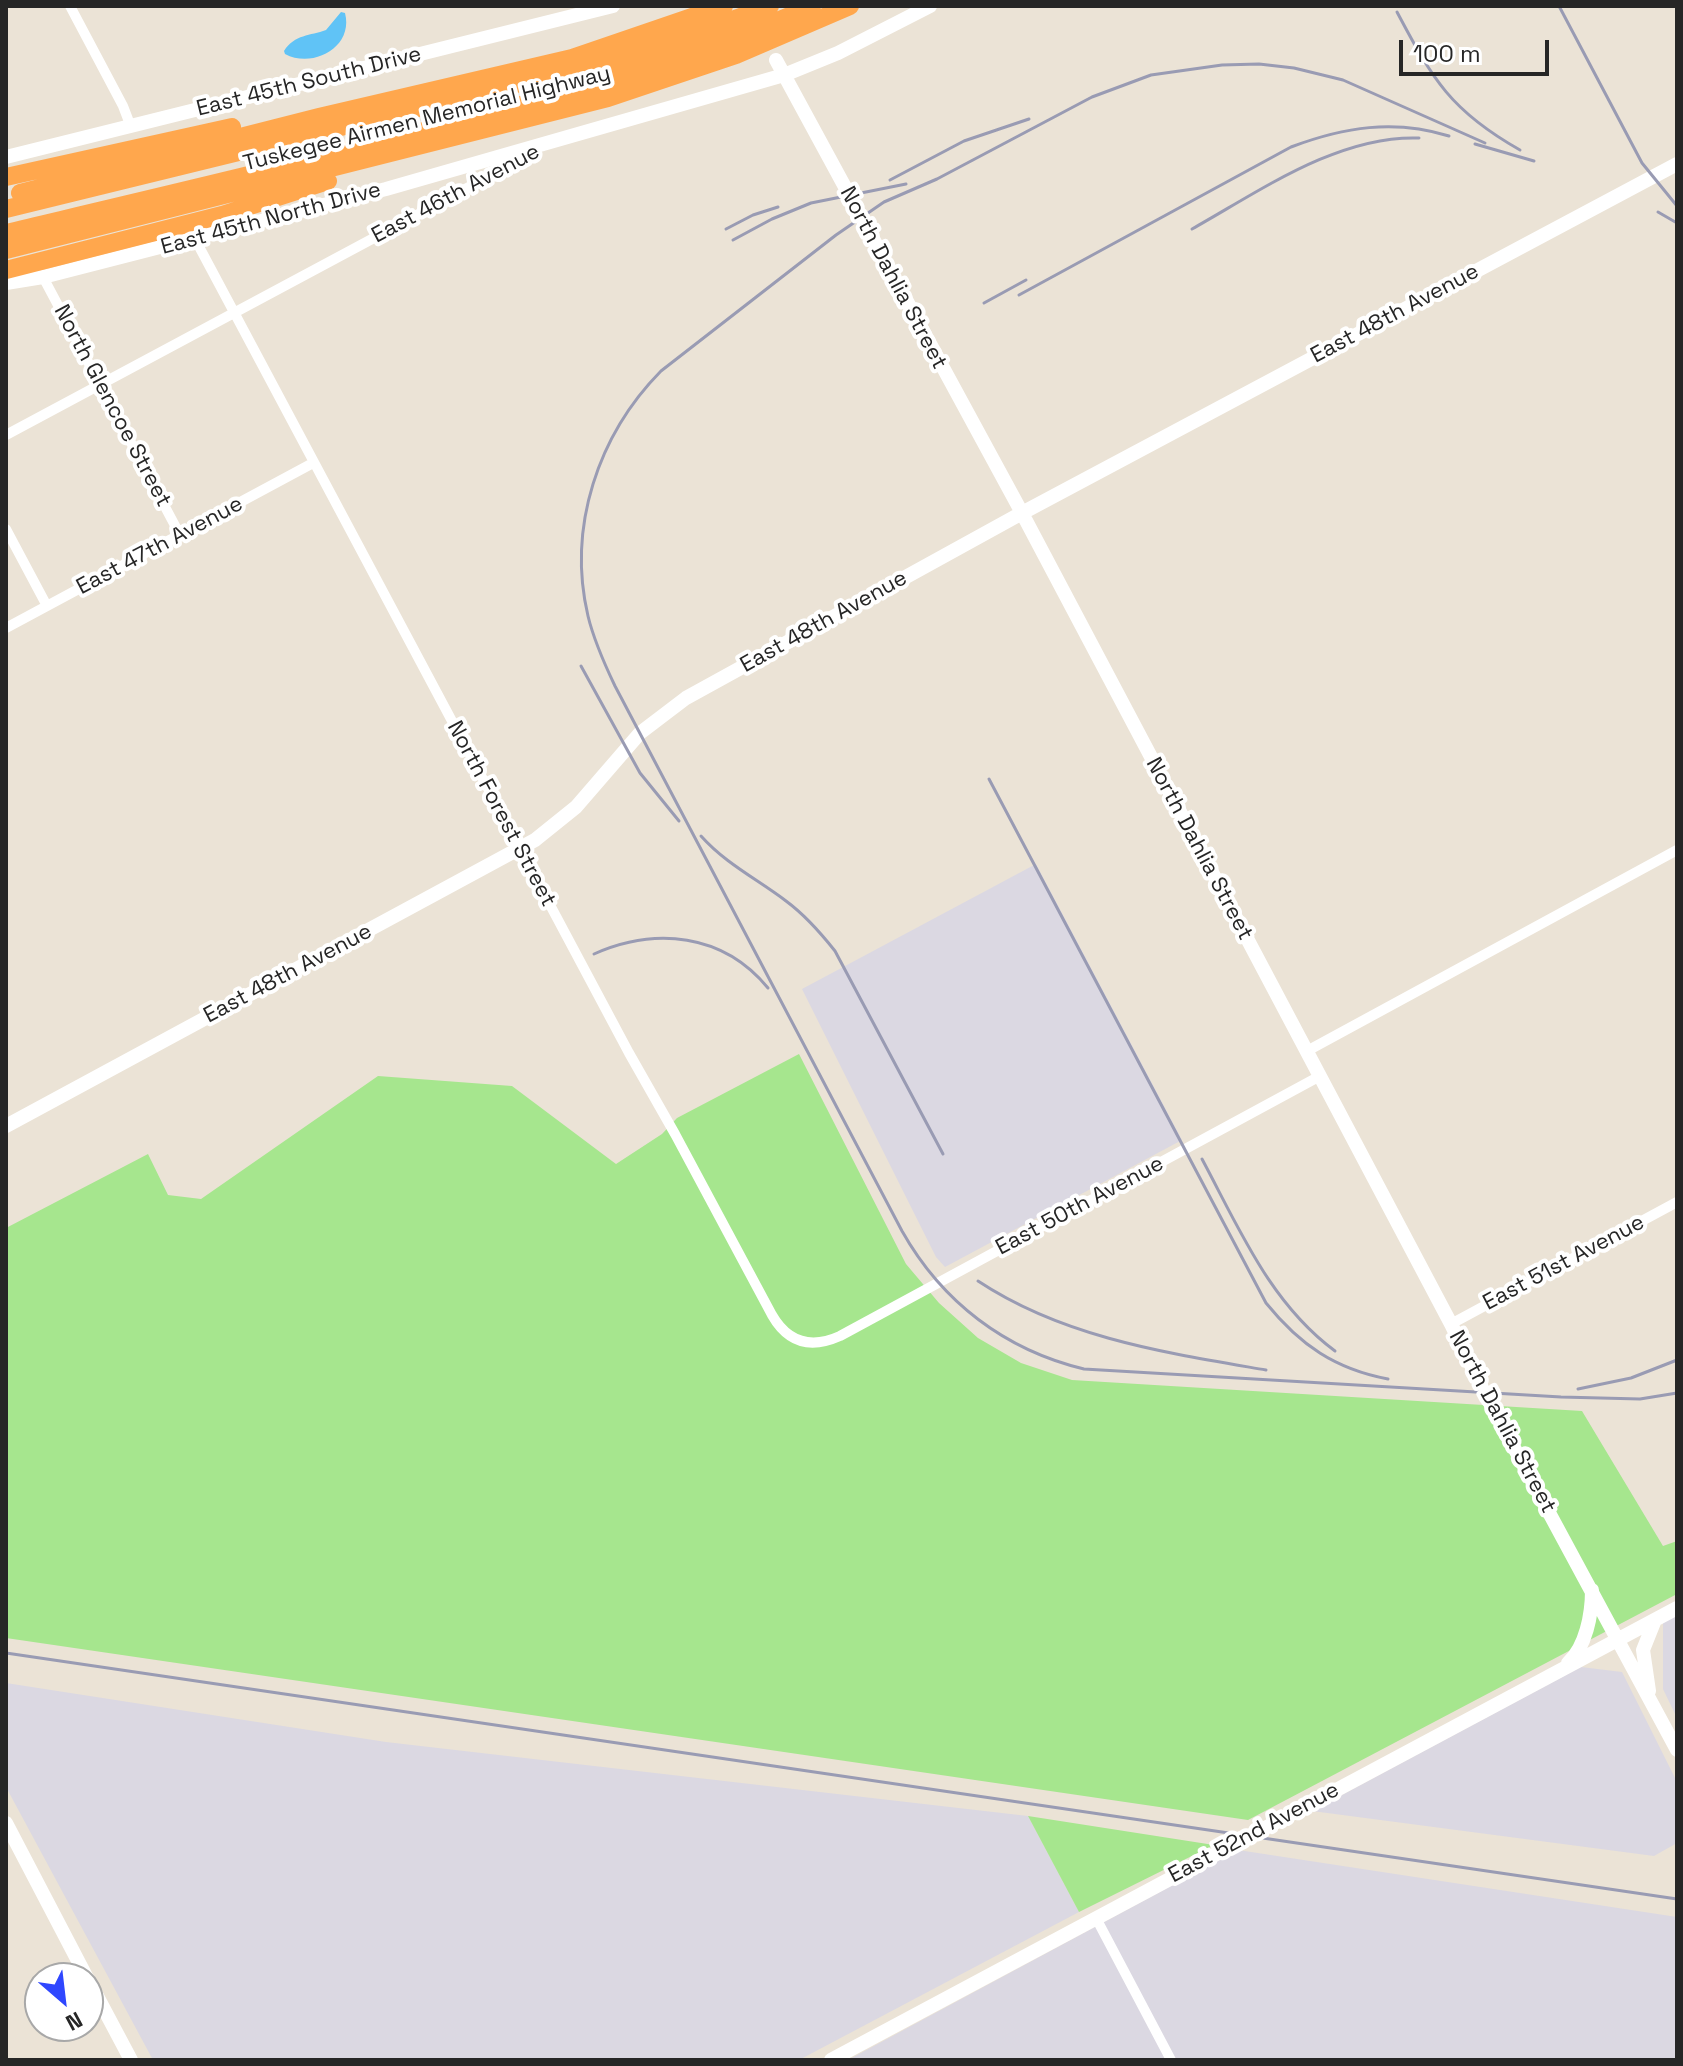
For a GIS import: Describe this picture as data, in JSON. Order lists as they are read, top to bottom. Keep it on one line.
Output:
{"streets":{"highway":["Tuskegee Airmen Memorial Highway"],"street":["East 45th South Drive","East 46th Avenue","East 45th North Drive","North Dahlia Street","East 48th Avenue","North Glencoe Street","East 47th Avenue","North Forest Street","East 50th Avenue","East 51st Avenue","East 52nd Avenue"]},"crossings":[["East 46th Avenue","East 45th North Drive"],["East 46th Avenue","North Dahlia Street"],["East 46th Avenue","North Glencoe Street"],["East 46th Avenue","North Forest Street"],["East 45th North Drive","North Glencoe Street"],["East 45th North Drive","North Forest Street"],["North Dahlia Street","East 48th Avenue"],["North Dahlia Street","East 50th Avenue"],["North Dahlia Street","East 51st Avenue"],["North Dahlia Street","East 52nd Avenue"],["East 48th Avenue","North Forest Street"],["North Glencoe Street","East 47th Avenue"],["East 47th Avenue","North Forest Street"],["North Forest Street","East 50th Avenue"]],"scale_bar":"100 m","north":"bottom right"}
